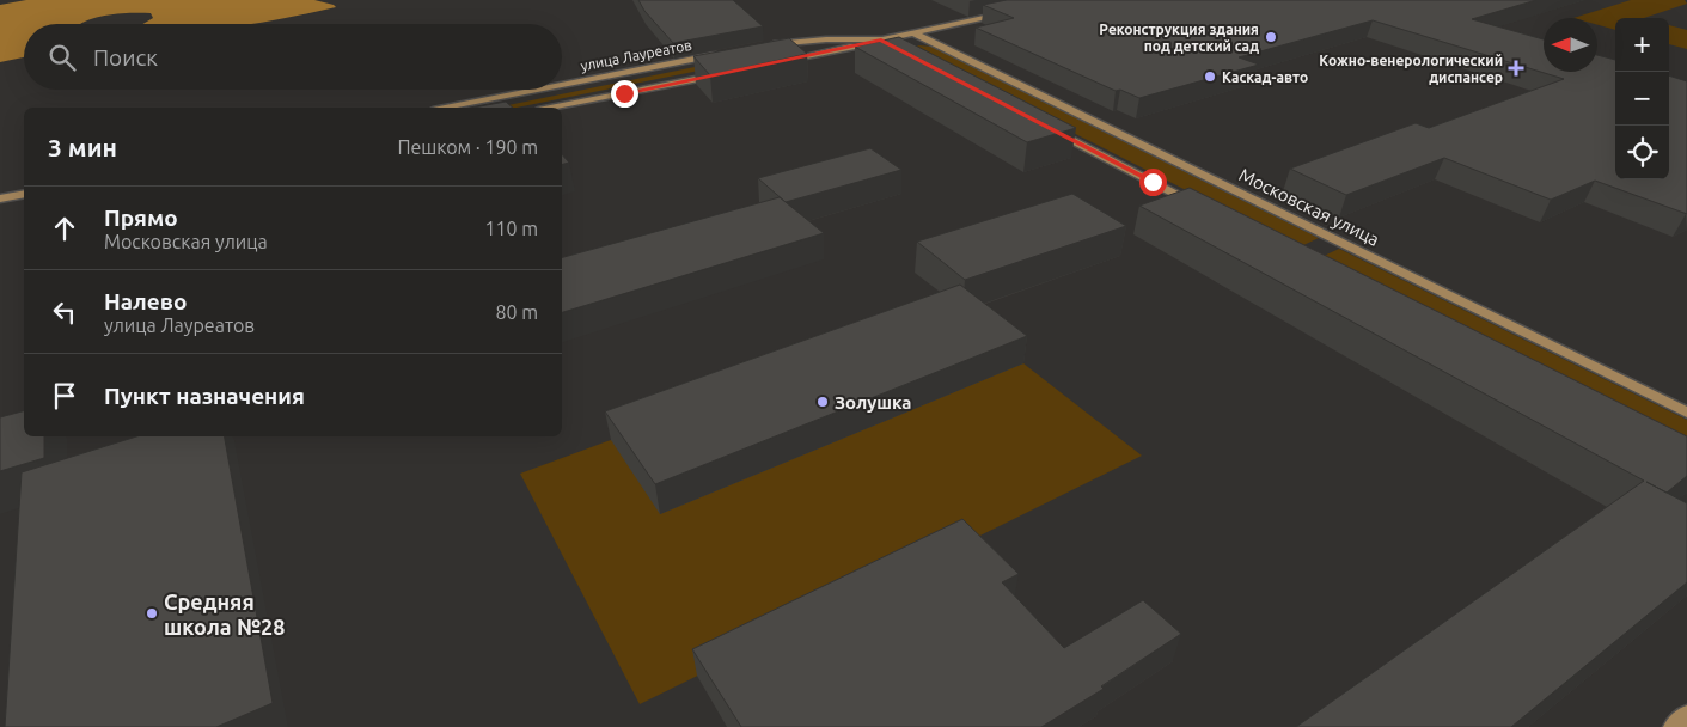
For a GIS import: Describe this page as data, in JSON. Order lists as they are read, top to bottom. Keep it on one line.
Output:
{"streets":{"street":["улица Лауреатов","Московская улица"]},"places":{"other":["Реконструкция здания под детский сад","Каскад-авто","Золушка","Средняя школа №28"],"health":["Кожно-венерологический диспансер"]},"north":"left","page":{"map_buttons":["+","−"],"search":"Поиск","heading":["3 мин","Пешком · 190 m"],"list":[["Прямо","Московская улица","110 m"],["Налево","улица Лауреатов","80 m"],"Пункт назначения"]}}
